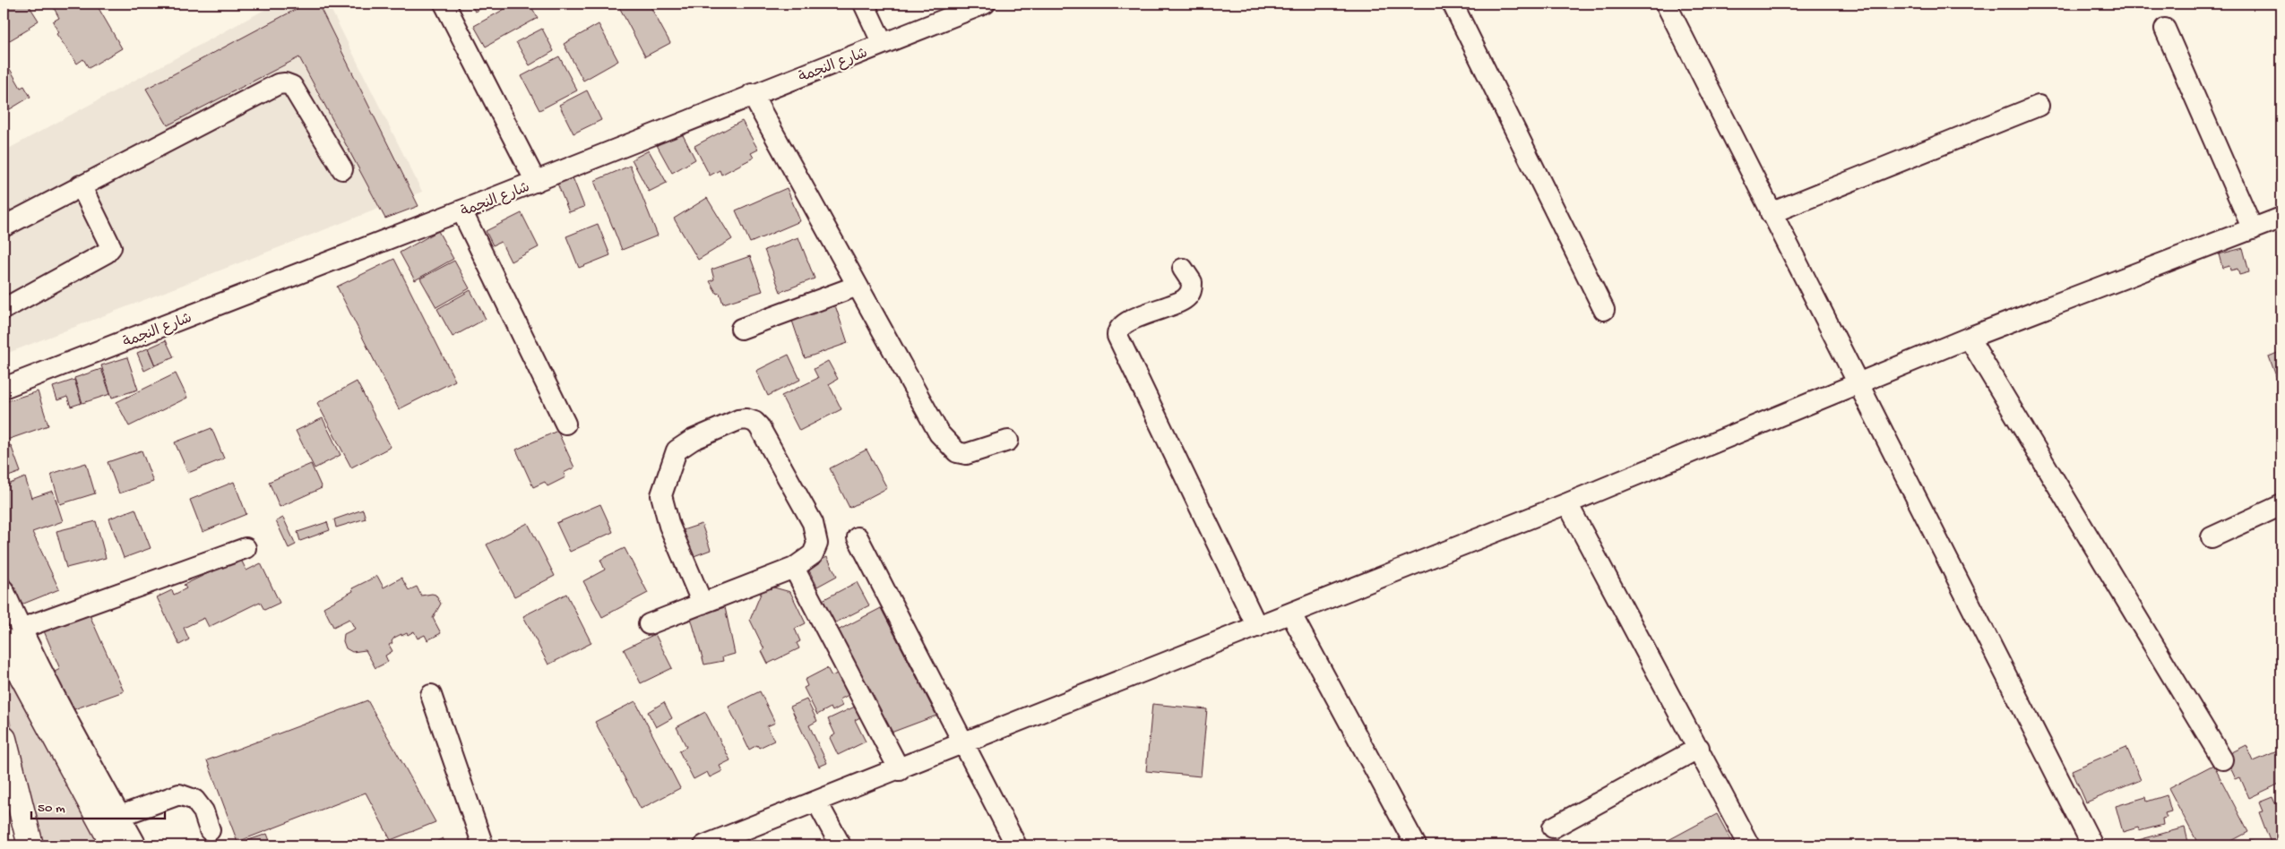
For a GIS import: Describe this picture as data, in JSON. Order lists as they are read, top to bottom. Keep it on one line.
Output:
{"streets":{"street":["شارع النجمة"]},"scale_bar":"50 m"}
